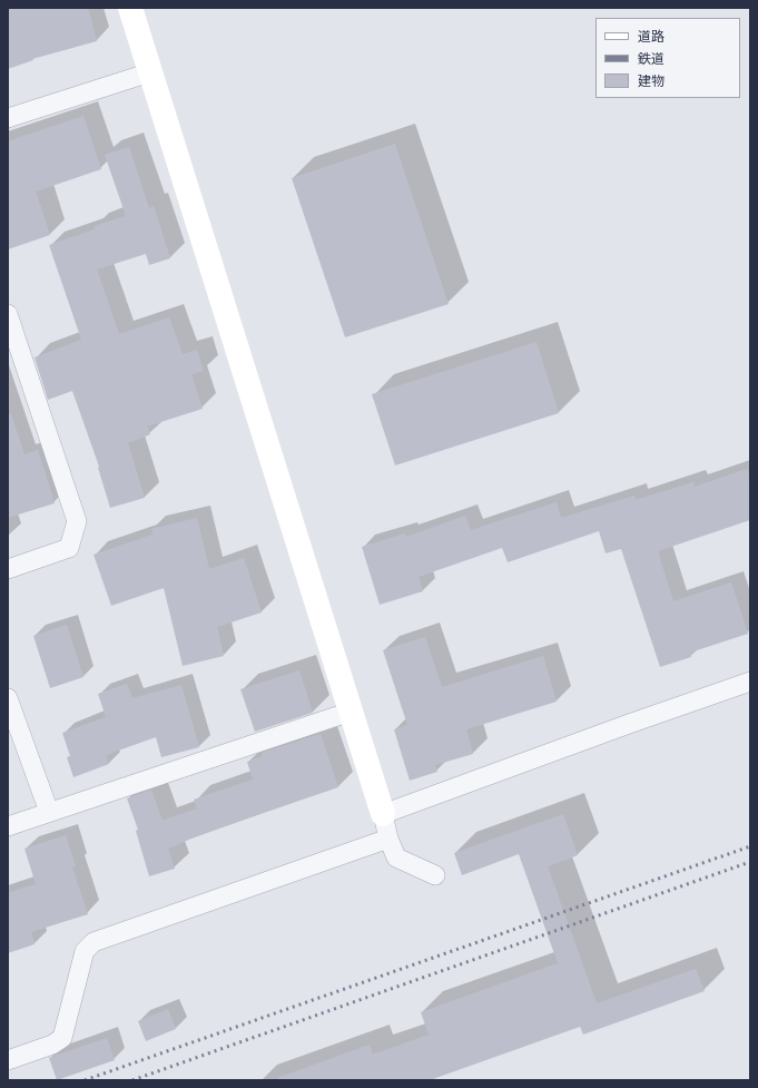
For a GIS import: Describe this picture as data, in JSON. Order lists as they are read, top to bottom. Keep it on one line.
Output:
{"legend":["道路","鉄道","建物"]}
